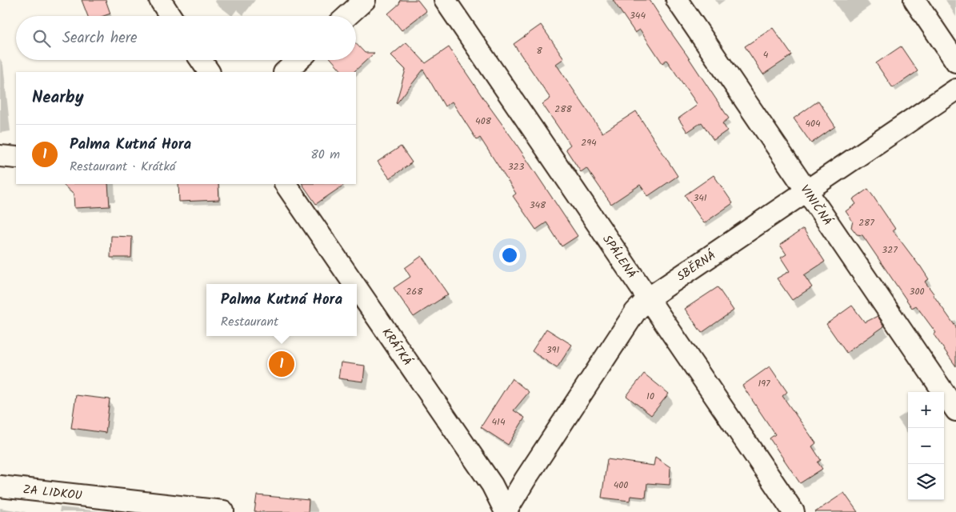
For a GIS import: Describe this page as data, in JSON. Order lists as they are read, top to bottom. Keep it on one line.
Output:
{"streets":{"street":["VINIČNÁ","SPÁLENÁ","SBĚRNÁ","KRÁTKÁ","ZA LIDKOU"]},"crossings":[["VINIČNÁ","SBĚRNÁ"],["SPÁLENÁ","SBĚRNÁ"],["SBĚRNÁ","KRÁTKÁ"]],"house_numbers":["344","8","4","288","408","404","294","323","341","348","287","327","268","300","391","197","10","414","400"],"page":{"search":"Search here","heading":"Nearby","list":[{"mark":"1","name":"Palma Kutná Hora","note":"Restaurant · Krátká","value":"80 m"}],"popup":["Palma Kutná Hora","Restaurant"],"pins":"1","map_buttons":["+","−"]}}
